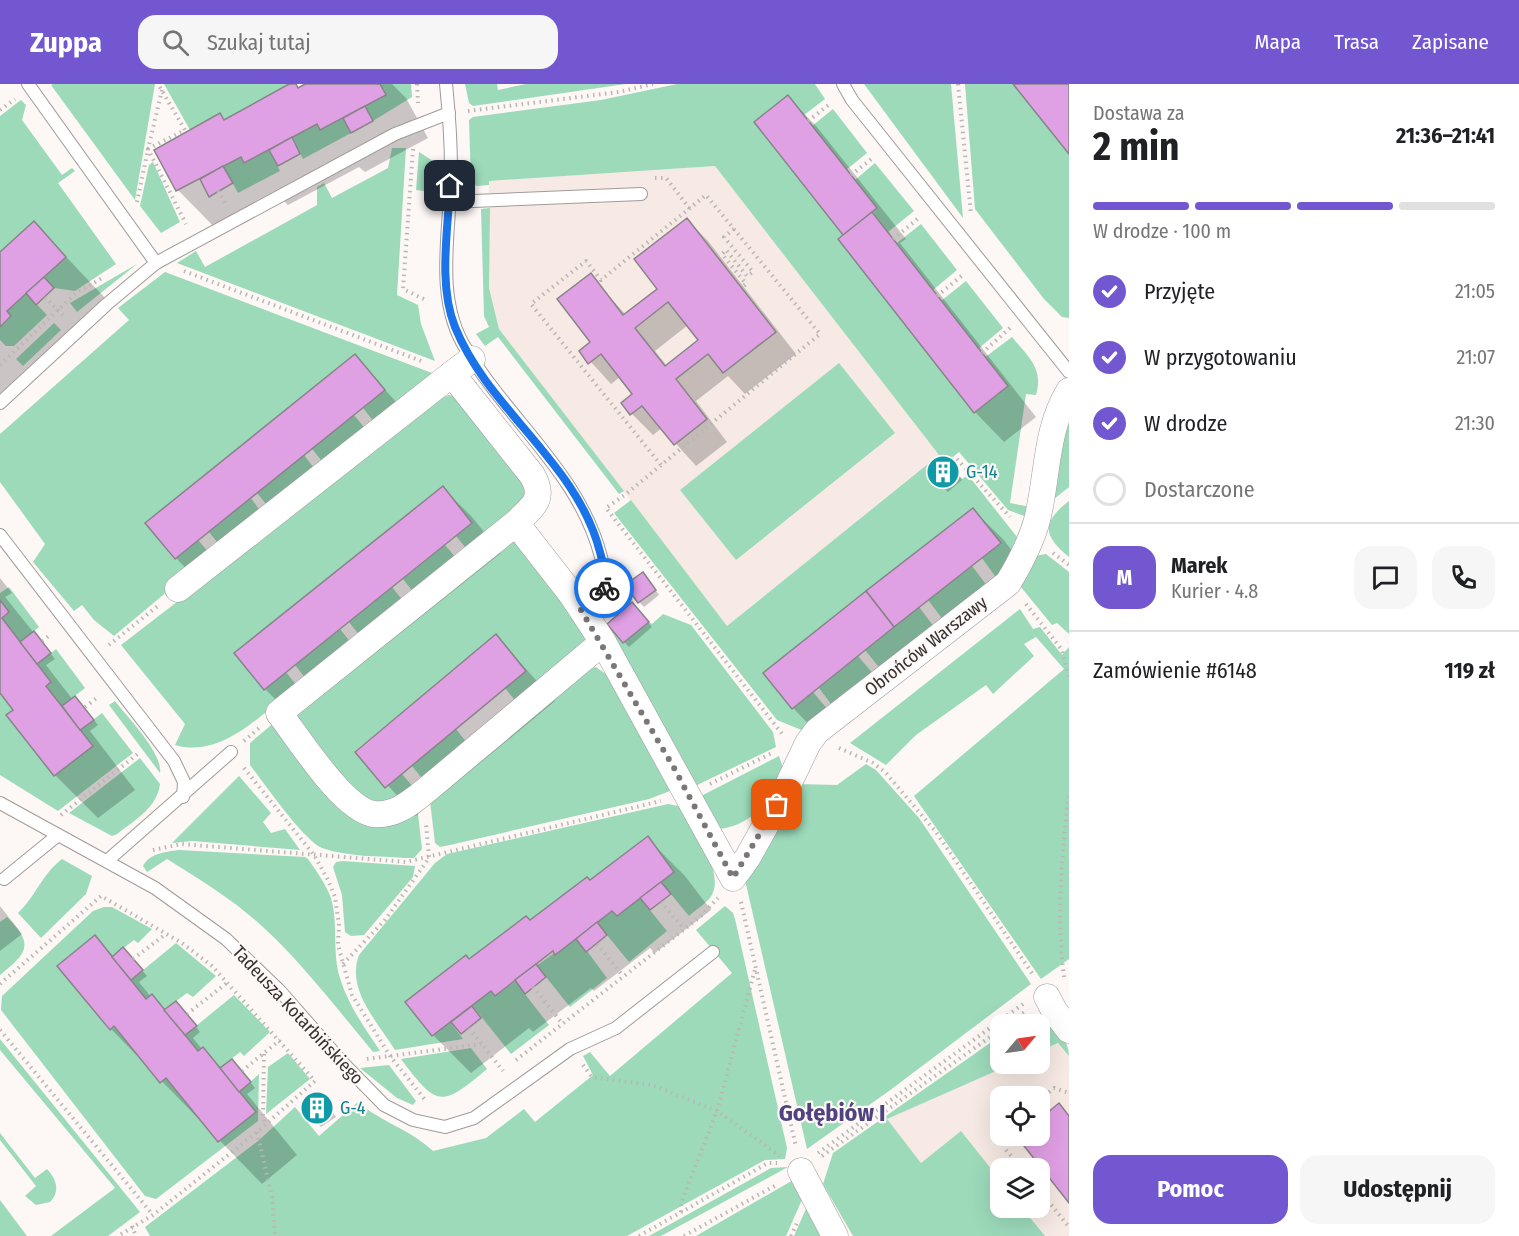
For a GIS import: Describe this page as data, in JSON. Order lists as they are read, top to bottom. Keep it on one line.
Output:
{"streets":{"street":["Obrońców Warszawy"],"lane":["Tadeusza Kotarbińskiego"]},"districts":["Gołębiów I"],"places":{"building":["G-14","G-4"]},"north":"top right","page":{"header":"Zuppa","search":"Szukaj tutaj","nav":["Mapa","Trasa","Zapisane"],"heading":["2 min","Dostawa za","21:36–21:41"],"panel":["Marek","Kurier · 4.8","Zamówienie #6148","119 zł"],"bar":"W drodze · 100 m","list":[["Przyjęte","21:05"],["W przygotowaniu","21:07"],["W drodze","21:30"],"Dostarczone"],"round":"M","buttons":["Pomoc","Udostępnij"]}}
